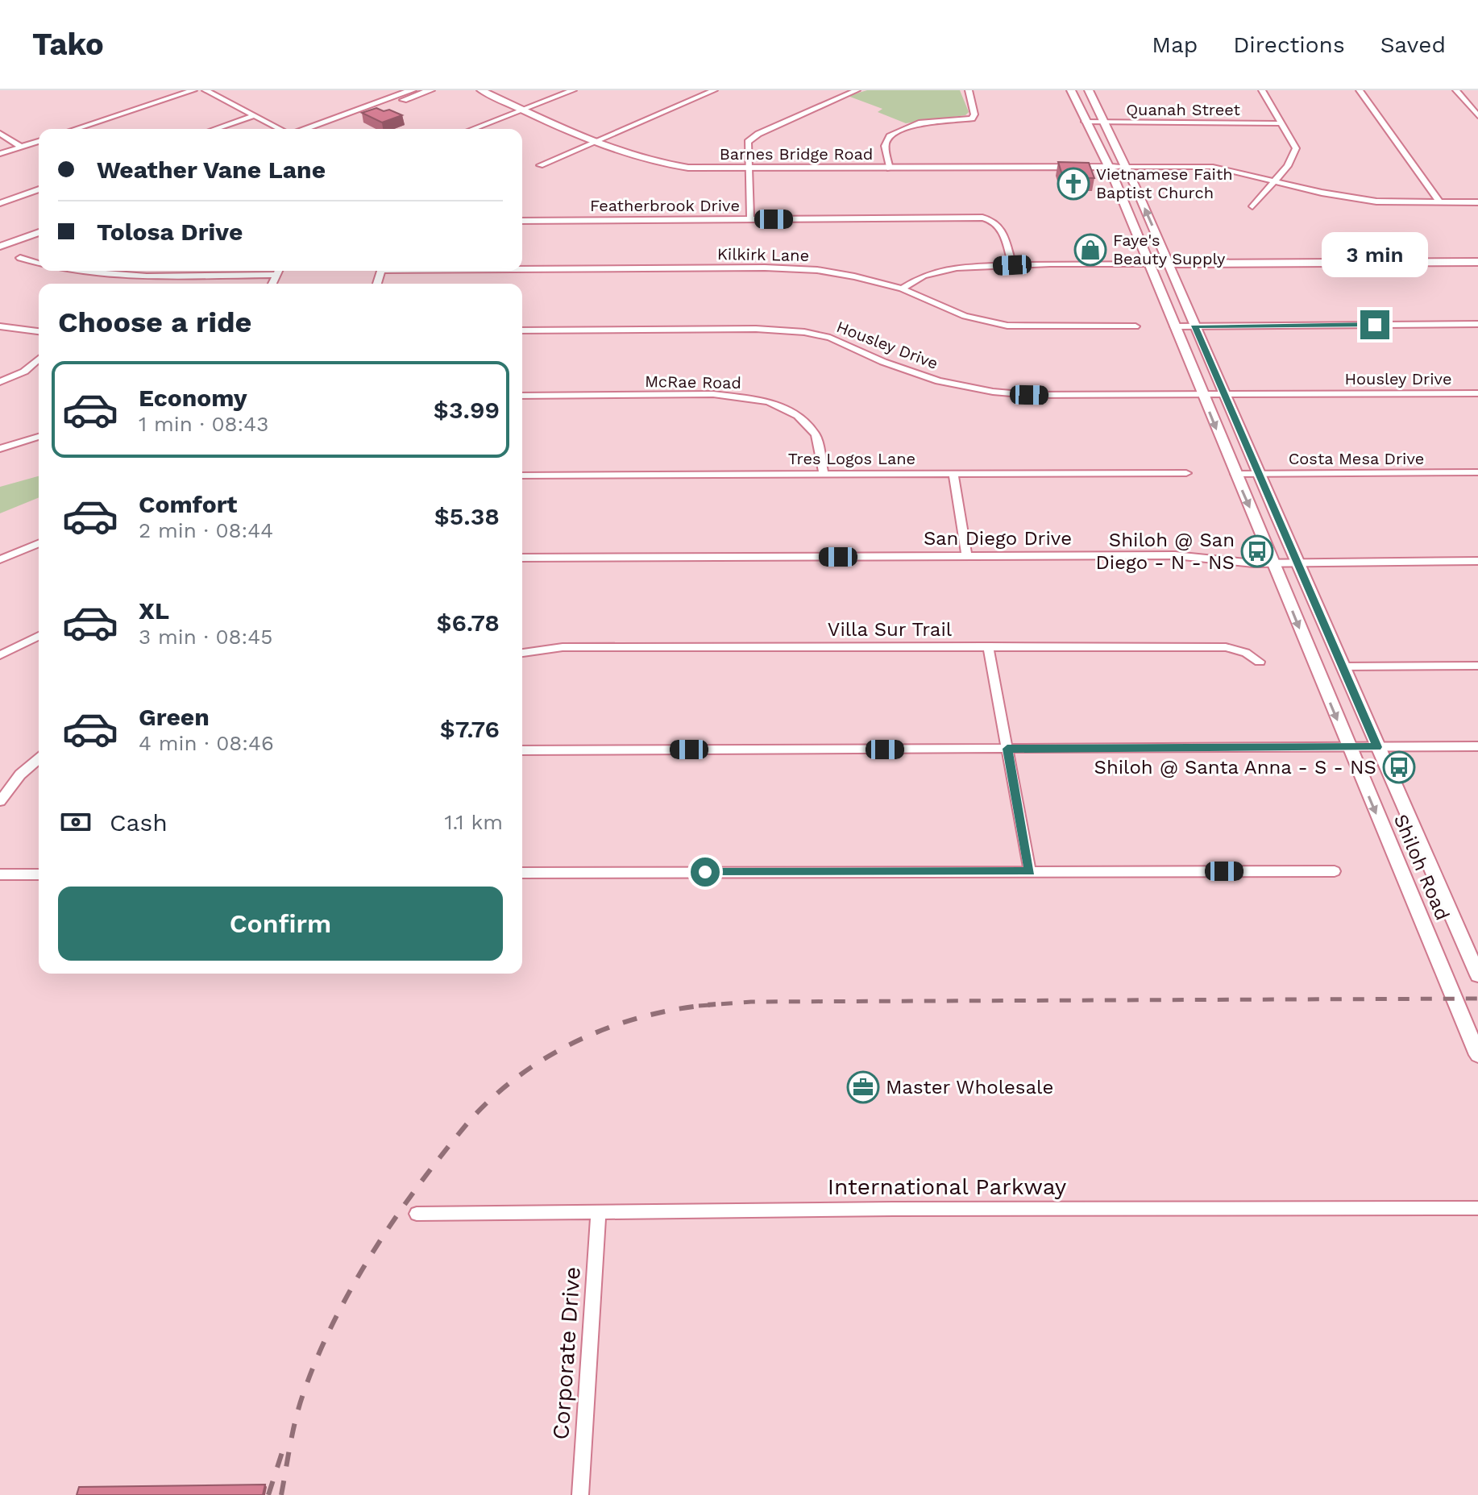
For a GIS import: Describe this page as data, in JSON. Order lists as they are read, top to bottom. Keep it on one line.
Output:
{"streets":{"main road":["Barnes Bridge Road","Shiloh Road"],"street":["Quanah Street","Featherbrook Drive","Kilkirk Lane","Housley Drive","McRae Road","Tres Logos Lane","Costa Mesa Drive","San Diego Drive","Villa Sur Trail","International Parkway","Corporate Drive"]},"crossings":[["Quanah Street","Shiloh Road"],["Barnes Bridge Road","Shiloh Road"],["Housley Drive","Shiloh Road"],["McRae Road","Tres Logos Lane"],["Costa Mesa Drive","Shiloh Road"],["San Diego Drive","Shiloh Road"],["International Parkway","Corporate Drive"]],"places":{"church":["Vietnamese Faith Baptist Church"],"shop":["Faye's Beauty Supply"],"bus stop":["Shiloh @ San Diego - N - NS","Shiloh @ Santa Anna - S - NS"],"office":["Master Wholesale"]},"page":{"header":"Tako","nav":["Map","Directions","Saved"],"banner":["Weather Vane Lane","Tolosa Drive"],"bubble":"3 min","heading":"Choose a ride","list":[{"name":"Economy","note":"1 min · 08:43","value":"$3.99"},{"name":"Comfort","note":"2 min · 08:44","value":"$5.38"},{"name":"XL","note":"3 min · 08:45","value":"$6.78"},{"name":"Green","note":"4 min · 08:46","value":"$7.76"}],"pay":["Cash","1.1 km"],"buttons":"Confirm"}}
